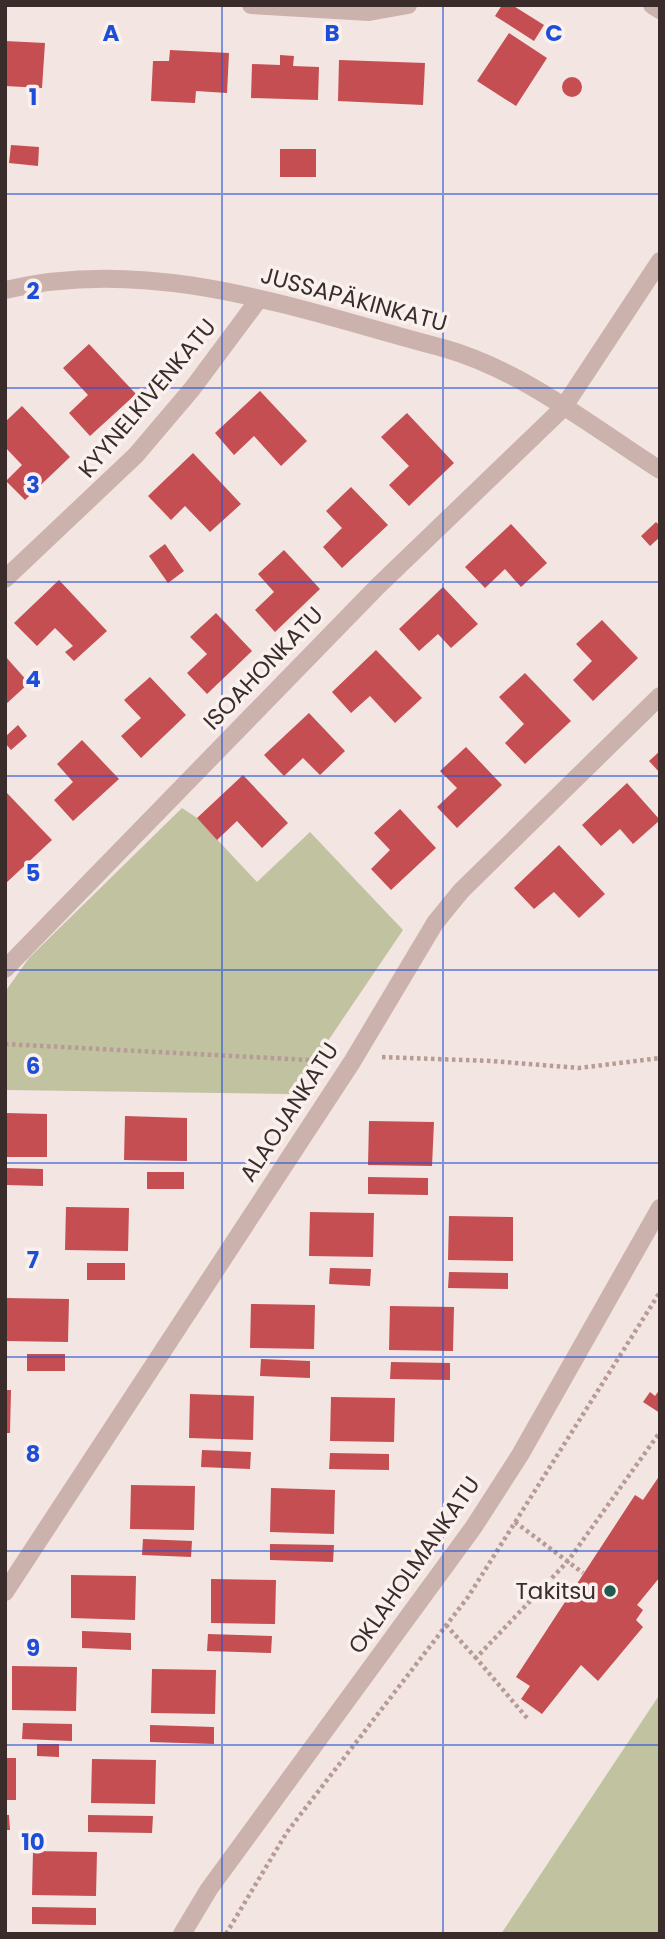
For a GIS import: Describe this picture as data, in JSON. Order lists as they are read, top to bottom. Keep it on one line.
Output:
{"streets":{"street":["JUSSAPÄKINKATU","KYYNELKIVENKATU","ISOAHONKATU","ALAOJANKATU","OKLAHOLMANKATU"]},"crossings":[["JUSSAPÄKINKATU","KYYNELKIVENKATU"],["JUSSAPÄKINKATU","ISOAHONKATU"]],"places":["Takitsu"],"grid":{"columns":["A","B","C"],"rows":["1","2","3","4","5","6","7","8","9","10"]}}
